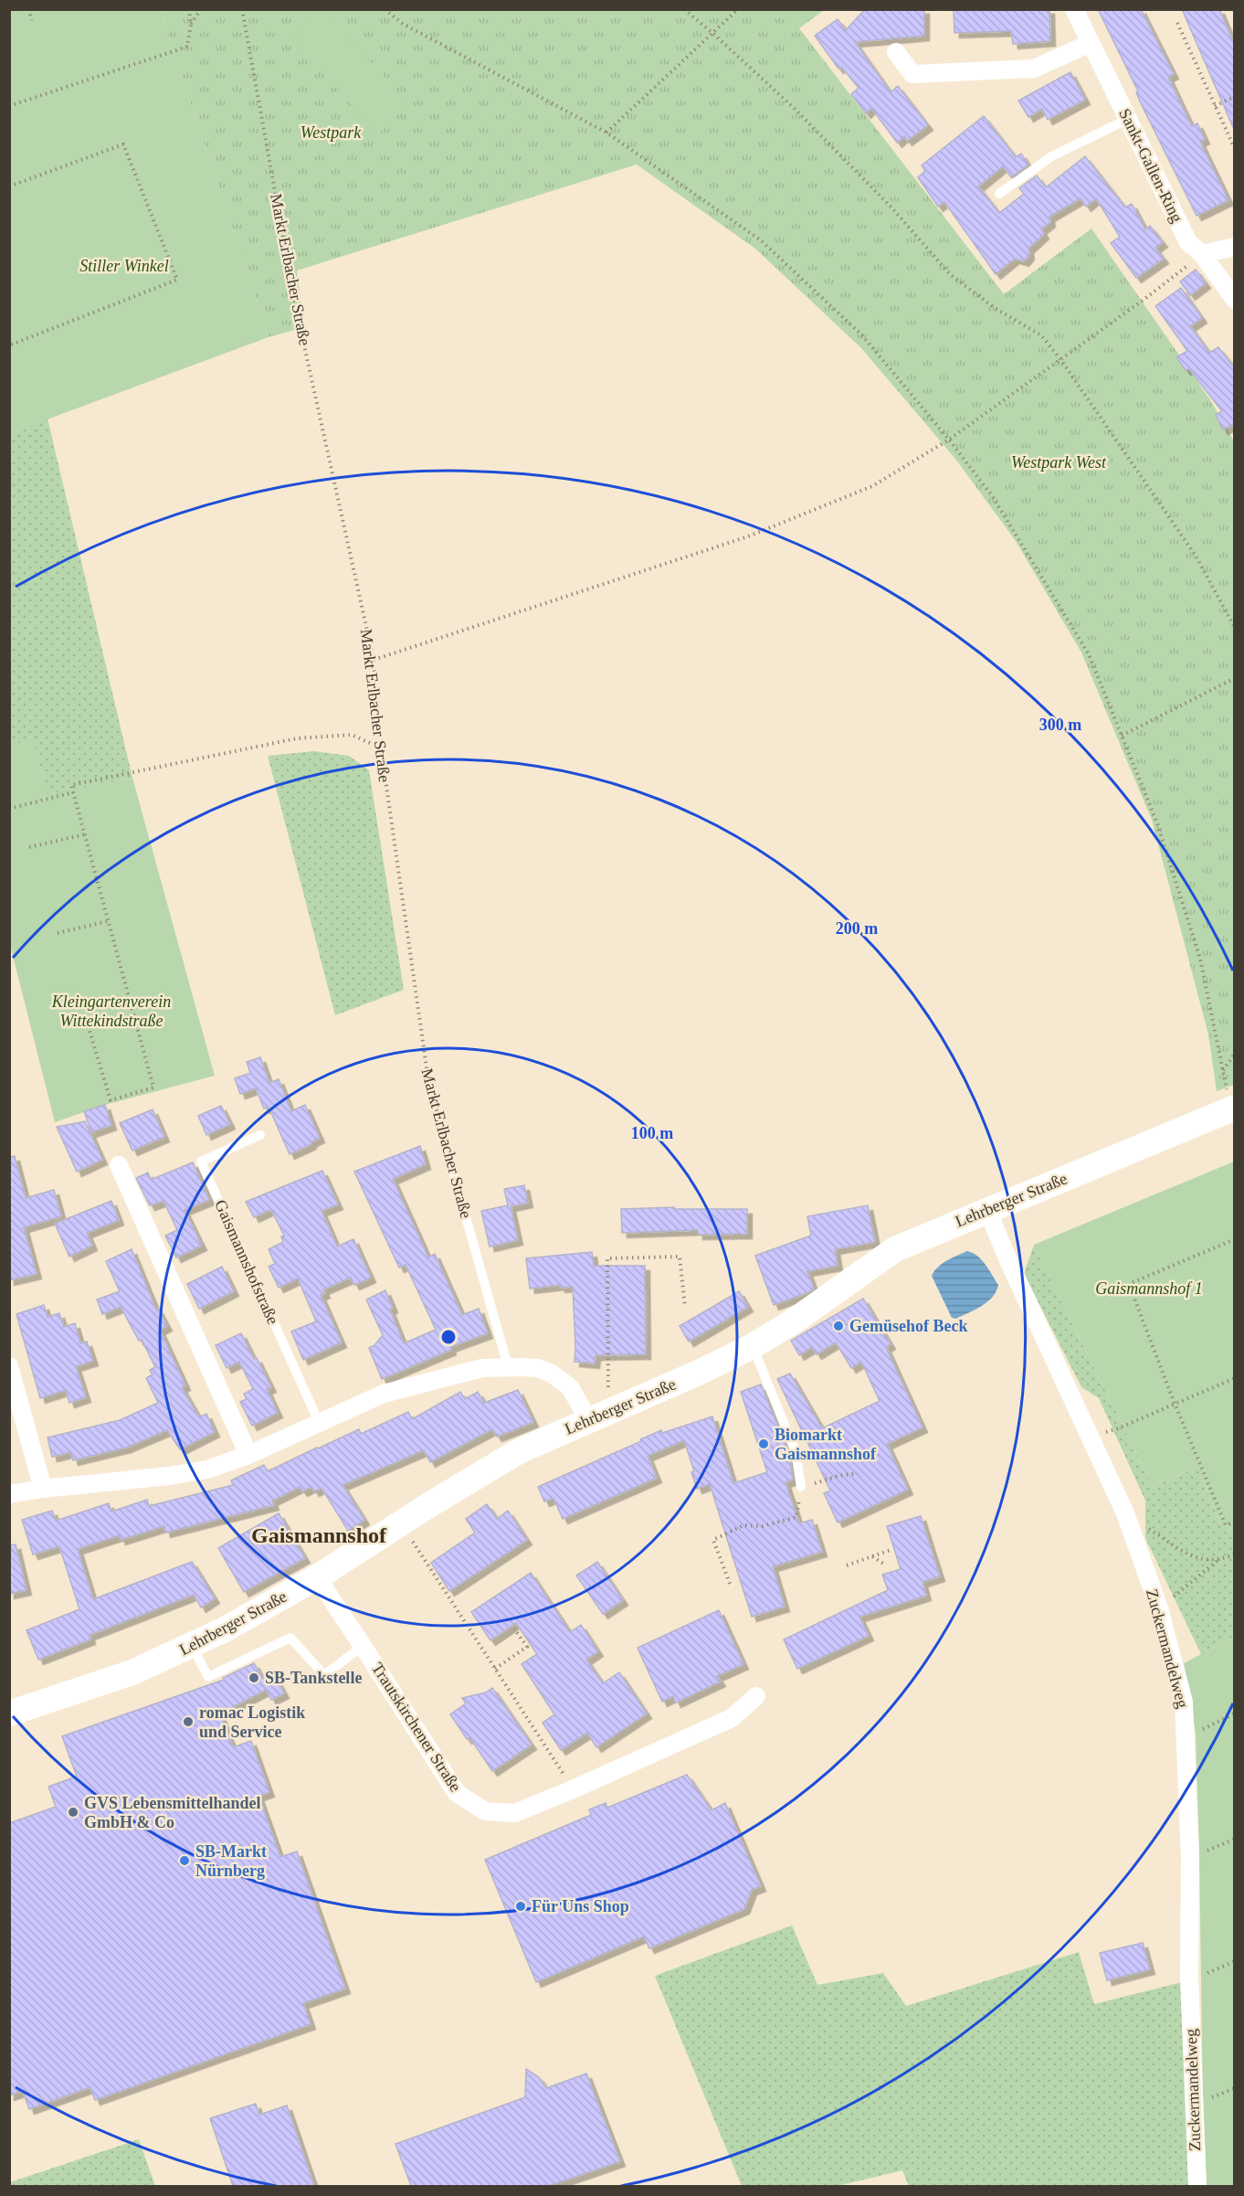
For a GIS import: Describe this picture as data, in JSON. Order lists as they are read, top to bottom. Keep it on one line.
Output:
{"streets":{"street":["Sankt-Gallen-Ring","Lehrberger Straße","Zuckermandelweg","Trautskirchener Straße"],"lane":["Markt Erlbacher Straße","Gaismannshofstraße"]},"crossings":[["Lehrberger Straße","Zuckermandelweg"],["Lehrberger Straße","Trautskirchener Straße"]],"districts":["Gaismannshof"],"parks":["Westpark","Stiller Winkel","Westpark West","Kleingartenverein Wittekindstraße","Gaismannshof 1"],"places":["Gemüsehof Beck","Biomarkt Gaismannshof","SB-Tankstelle","romac Logistik und Service","GVS Lebensmittelhandel GmbH & Co","SB-Markt Nürnberg","Für Uns Shop"],"rings":["300 m","200 m","100 m"]}
